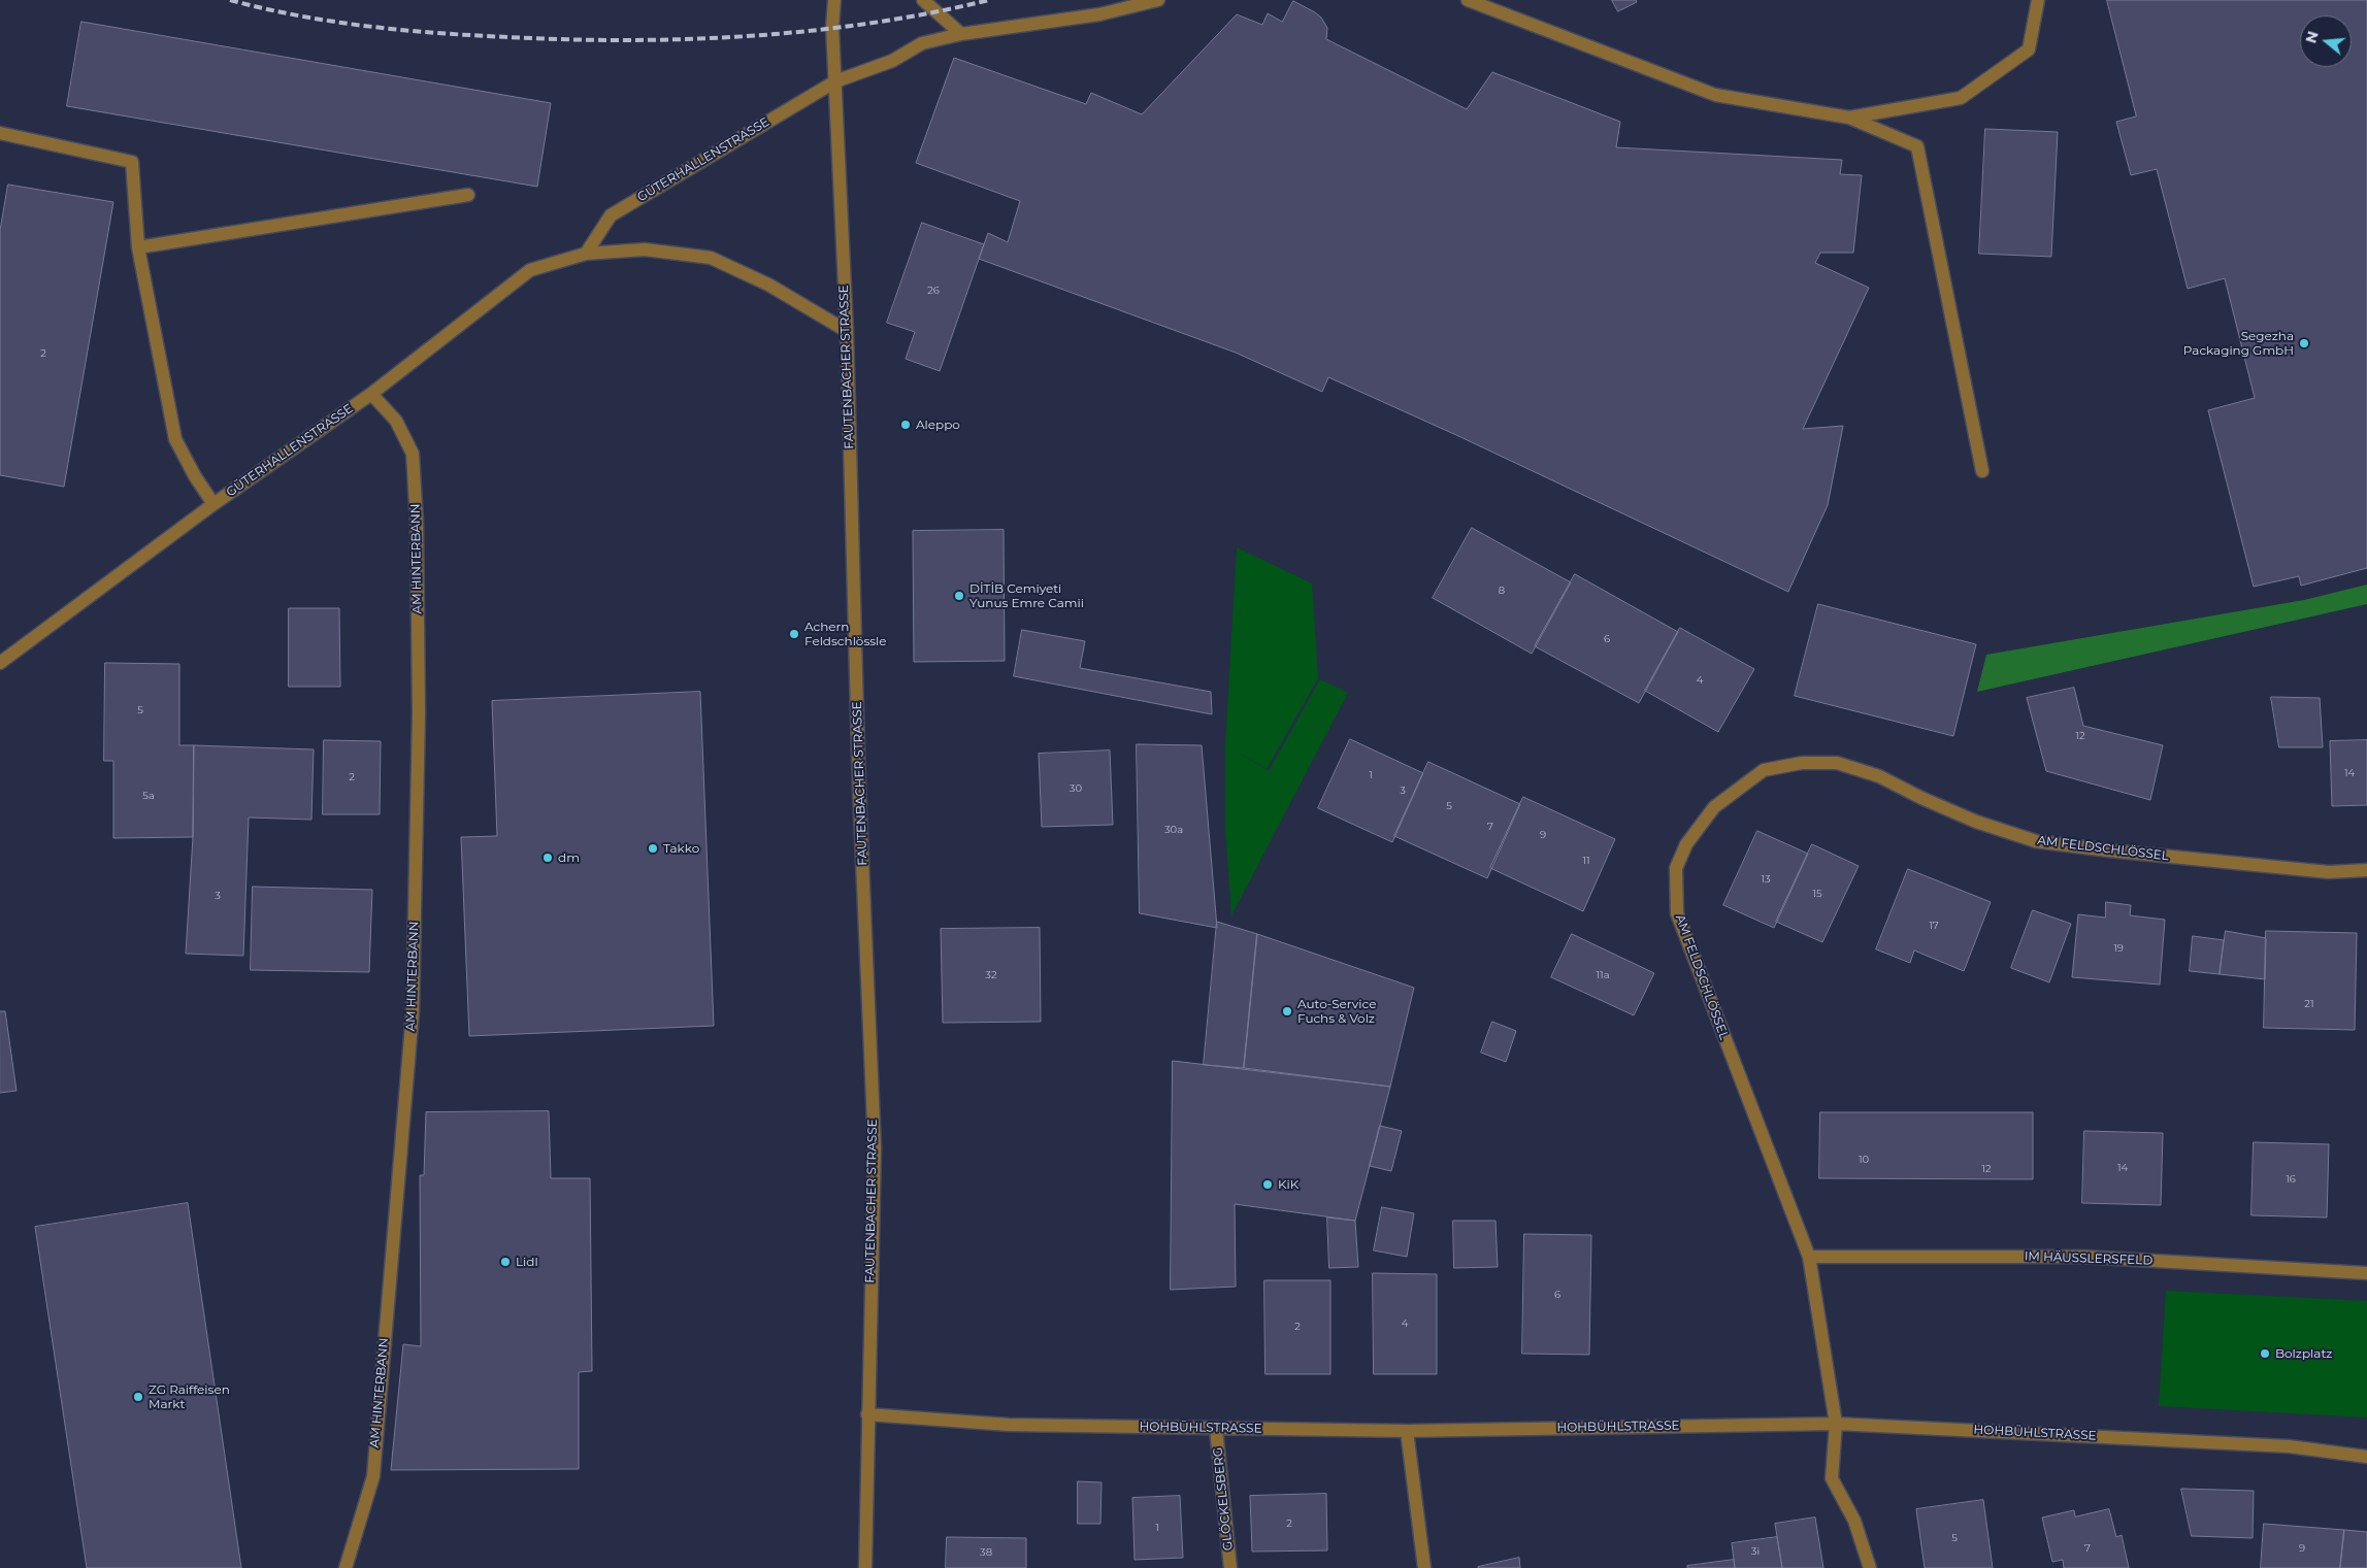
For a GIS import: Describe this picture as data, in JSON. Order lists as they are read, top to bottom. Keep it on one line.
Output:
{"streets":{"street":["GÜTERHALLENSTRASSE","FAUTENBACHER STRASSE","AM HINTERBANN","AM FELDSCHLÖSSEL","IM HÄUSSLERSFELD","HOHBÜHLSTRASSE","GLÖCKELSBERG"]},"crossings":[["GÜTERHALLENSTRASSE","FAUTENBACHER STRASSE"],["GÜTERHALLENSTRASSE","AM HINTERBANN"],["FAUTENBACHER STRASSE","HOHBÜHLSTRASSE"],["AM FELDSCHLÖSSEL","IM HÄUSSLERSFELD"],["AM FELDSCHLÖSSEL","HOHBÜHLSTRASSE"],["HOHBÜHLSTRASSE","GLÖCKELSBERG"]],"places":["Segezha Packaging GmbH","Aleppo","DİTİB Cemiyeti Yunus Emre Camii","Achern Feldschlössle","Takko","dm","Auto-Service Fuchs & Volz","KiK","Lidl","Bolzplatz","ZG Raiffeisen Markt"],"house_numbers":["26","2","8","6","4","5","12","14","1","2","30","3","5a","5","7","30a","9","11","13","15","3","17","19","32","11a","21","10","14","12","16","6","4","2","2","1","5","7","9","3i","38"],"north":"left"}
